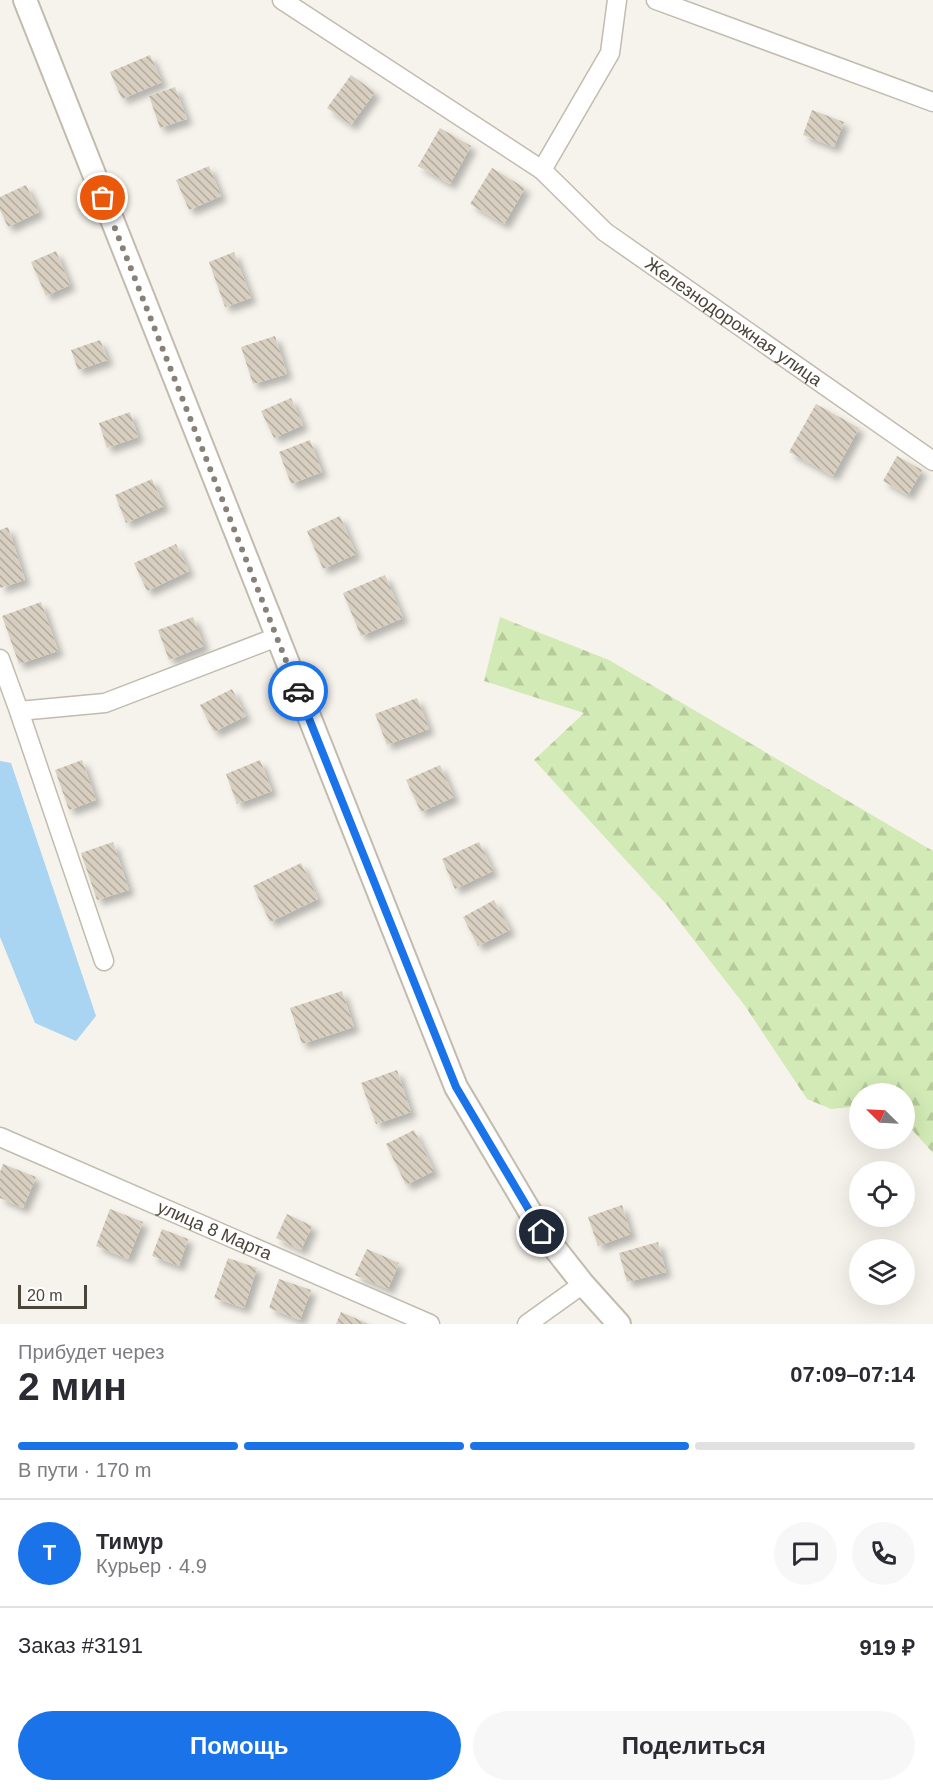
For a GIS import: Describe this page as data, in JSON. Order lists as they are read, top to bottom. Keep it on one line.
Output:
{"streets":{"street":["Железнодорожная улица","улица 8 Марта"]},"scale_bar":"20 m","north":"top left","page":{"scale":"20 m","heading":["2 мин","Прибудет через","07:09–07:14"],"panel":["Тимур","Курьер · 4.9","Заказ #3191","919 ₽"],"bar":"В пути · 170 m","round":"Т","buttons":["Помощь","Поделиться"]}}
